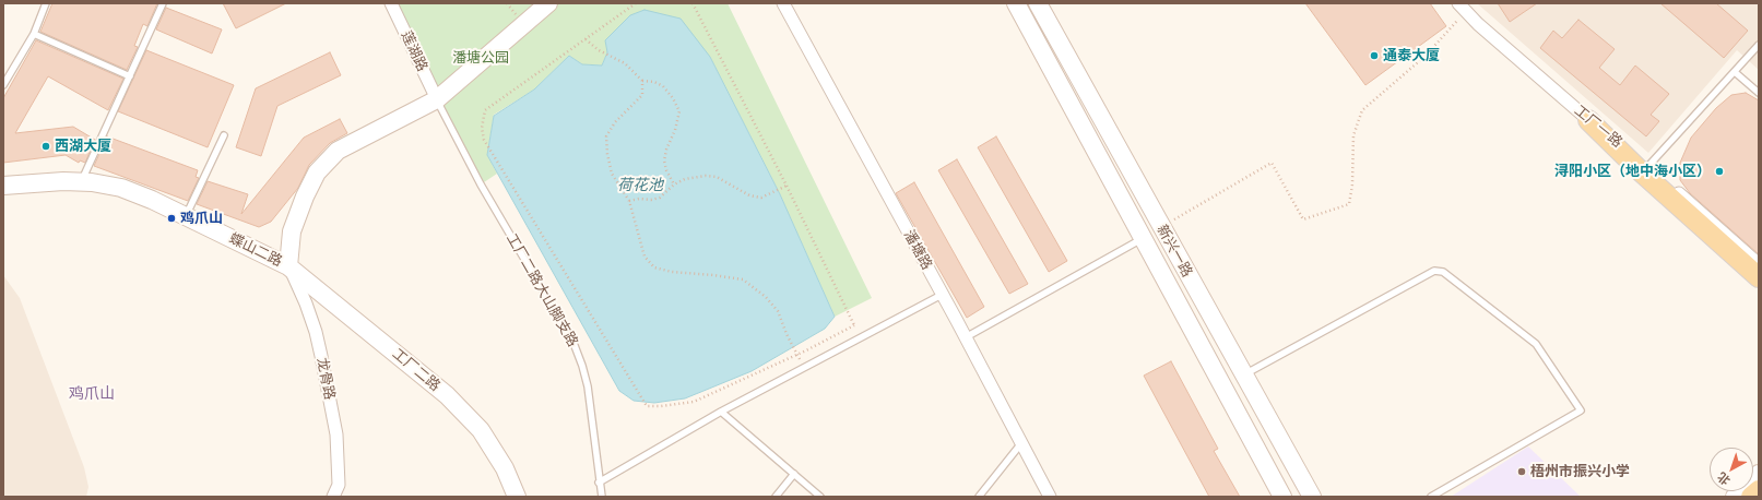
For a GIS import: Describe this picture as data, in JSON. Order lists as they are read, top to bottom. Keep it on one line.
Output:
{"streets":{"main road":["蝶山二路","新兴一路","工厂二路"],"street":["莲湖路","工厂一路","潘塘路","龙骨路"],"lane":["工厂二路大山脚支路"]},"crossings":[["莲湖路","蝶山二路"],["莲湖路","工厂二路大山脚支路"],["蝶山二路","工厂二路大山脚支路"],["蝶山二路","工厂二路"],["蝶山二路","龙骨路"],["工厂二路","龙骨路"]],"districts":["鸡爪山"],"water":["荷花池"],"parks":["潘塘公园"],"places":["通泰大厦","西湖大厦","浔阳小区（地中海小区）","鸡爪山","梧州市振兴小学"],"north":"bottom left"}
